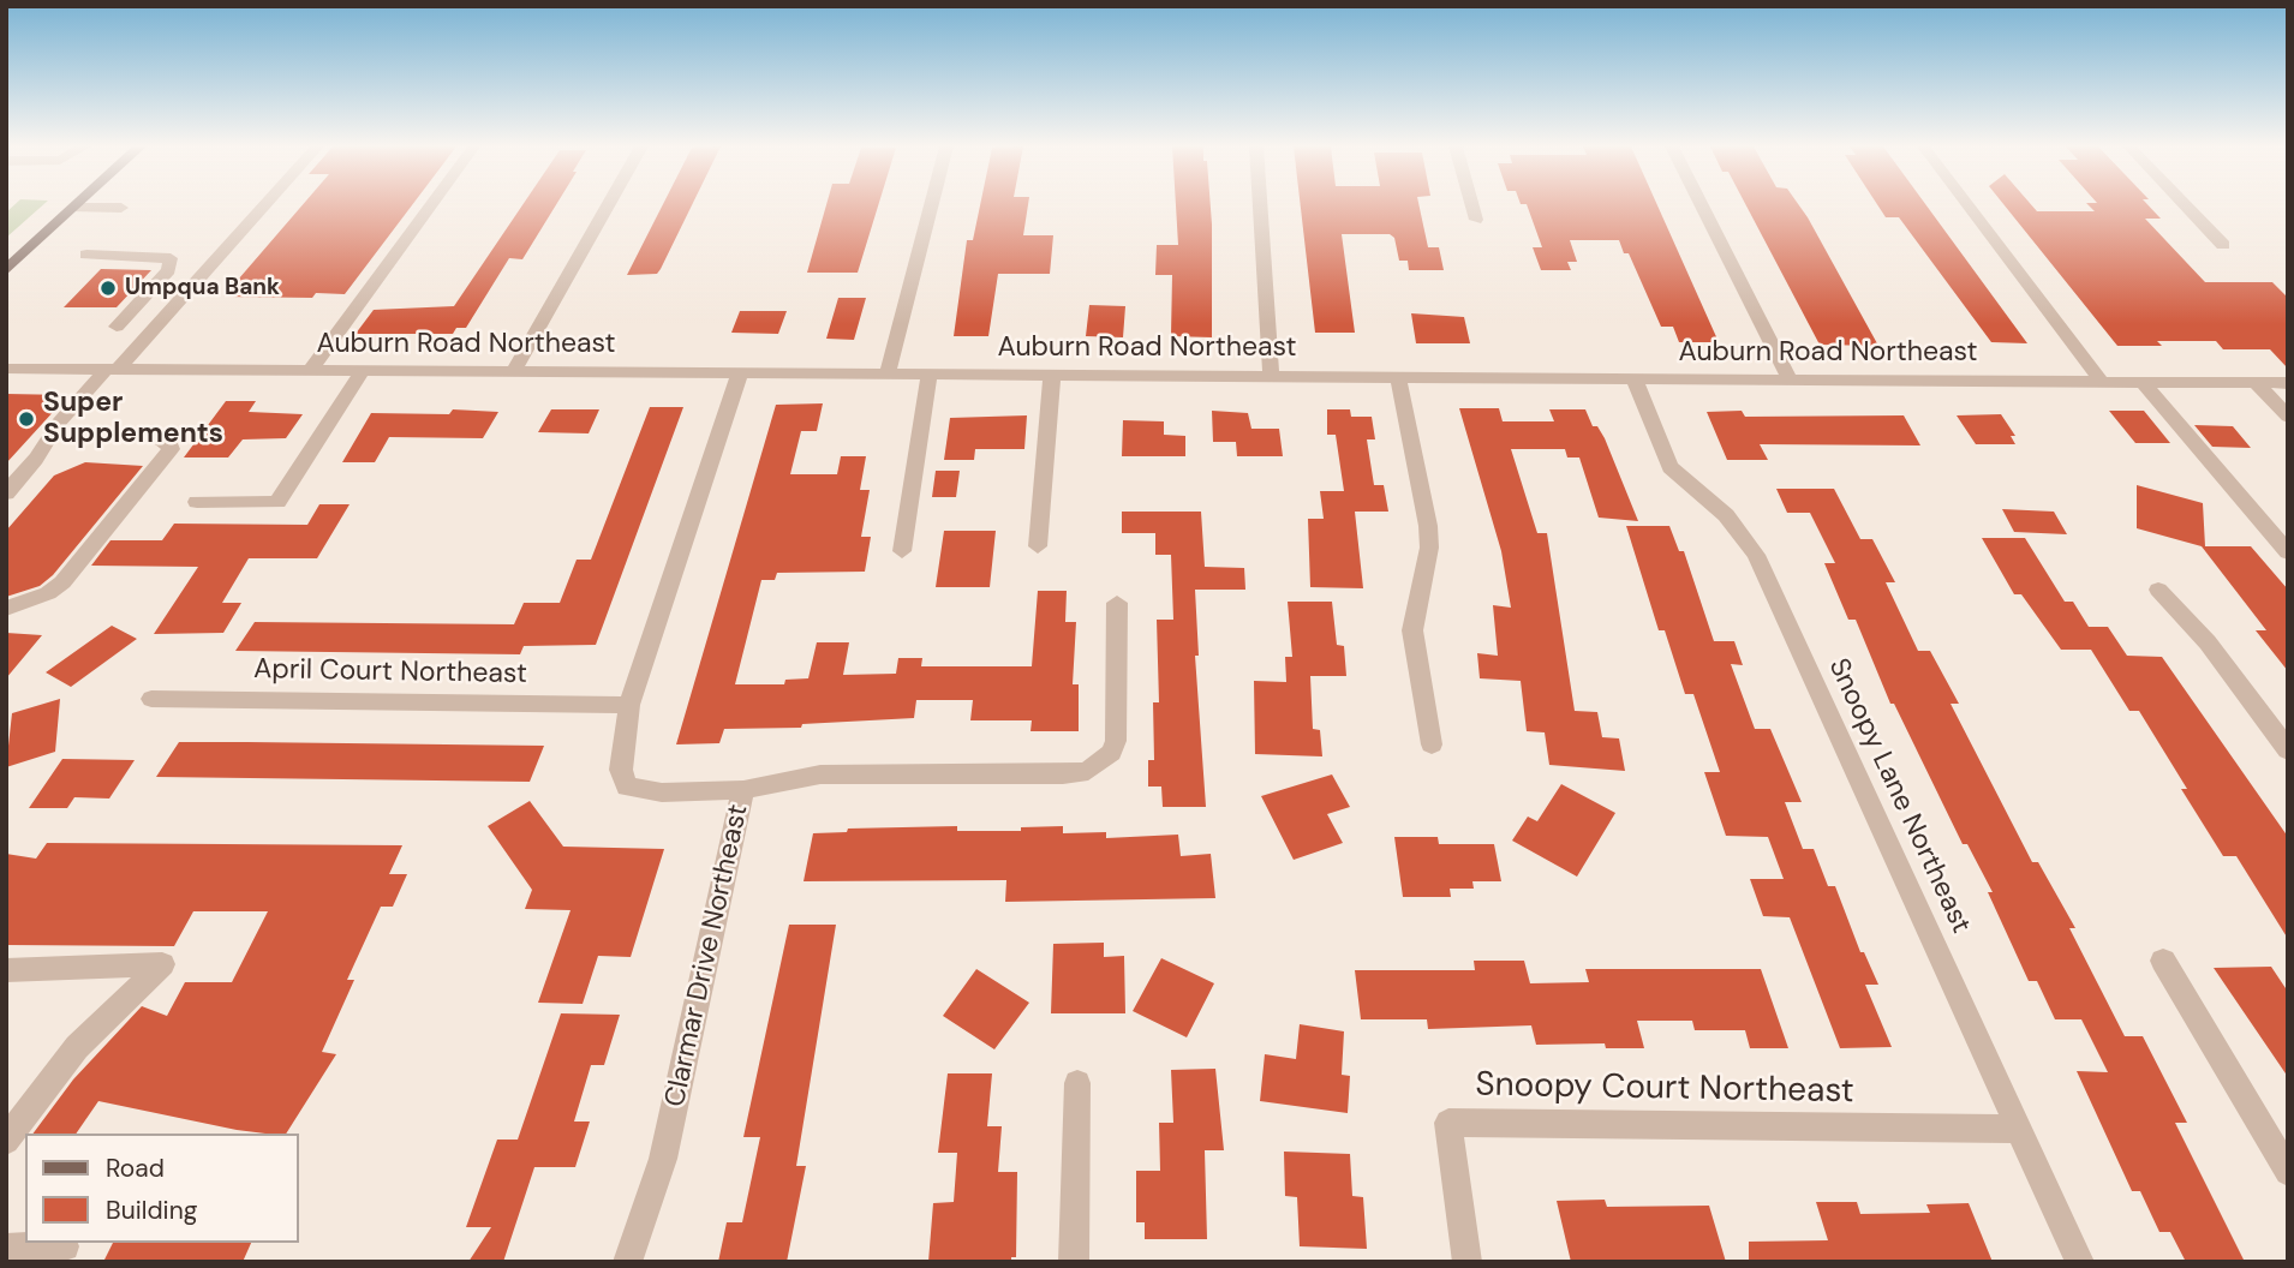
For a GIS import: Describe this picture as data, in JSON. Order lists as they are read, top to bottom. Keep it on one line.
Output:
{"streets":{"street":["Auburn Road Northeast","April Court Northeast","Snoopy Lane Northeast","Clarmar Drive Northeast","Snoopy Court Northeast"]},"crossings":[["Auburn Road Northeast","Snoopy Lane Northeast"],["Auburn Road Northeast","Clarmar Drive Northeast"],["April Court Northeast","Clarmar Drive Northeast"],["Snoopy Lane Northeast","Snoopy Court Northeast"]],"places":["Umpqua Bank","Super Supplements"],"legend":["Road","Building"]}
